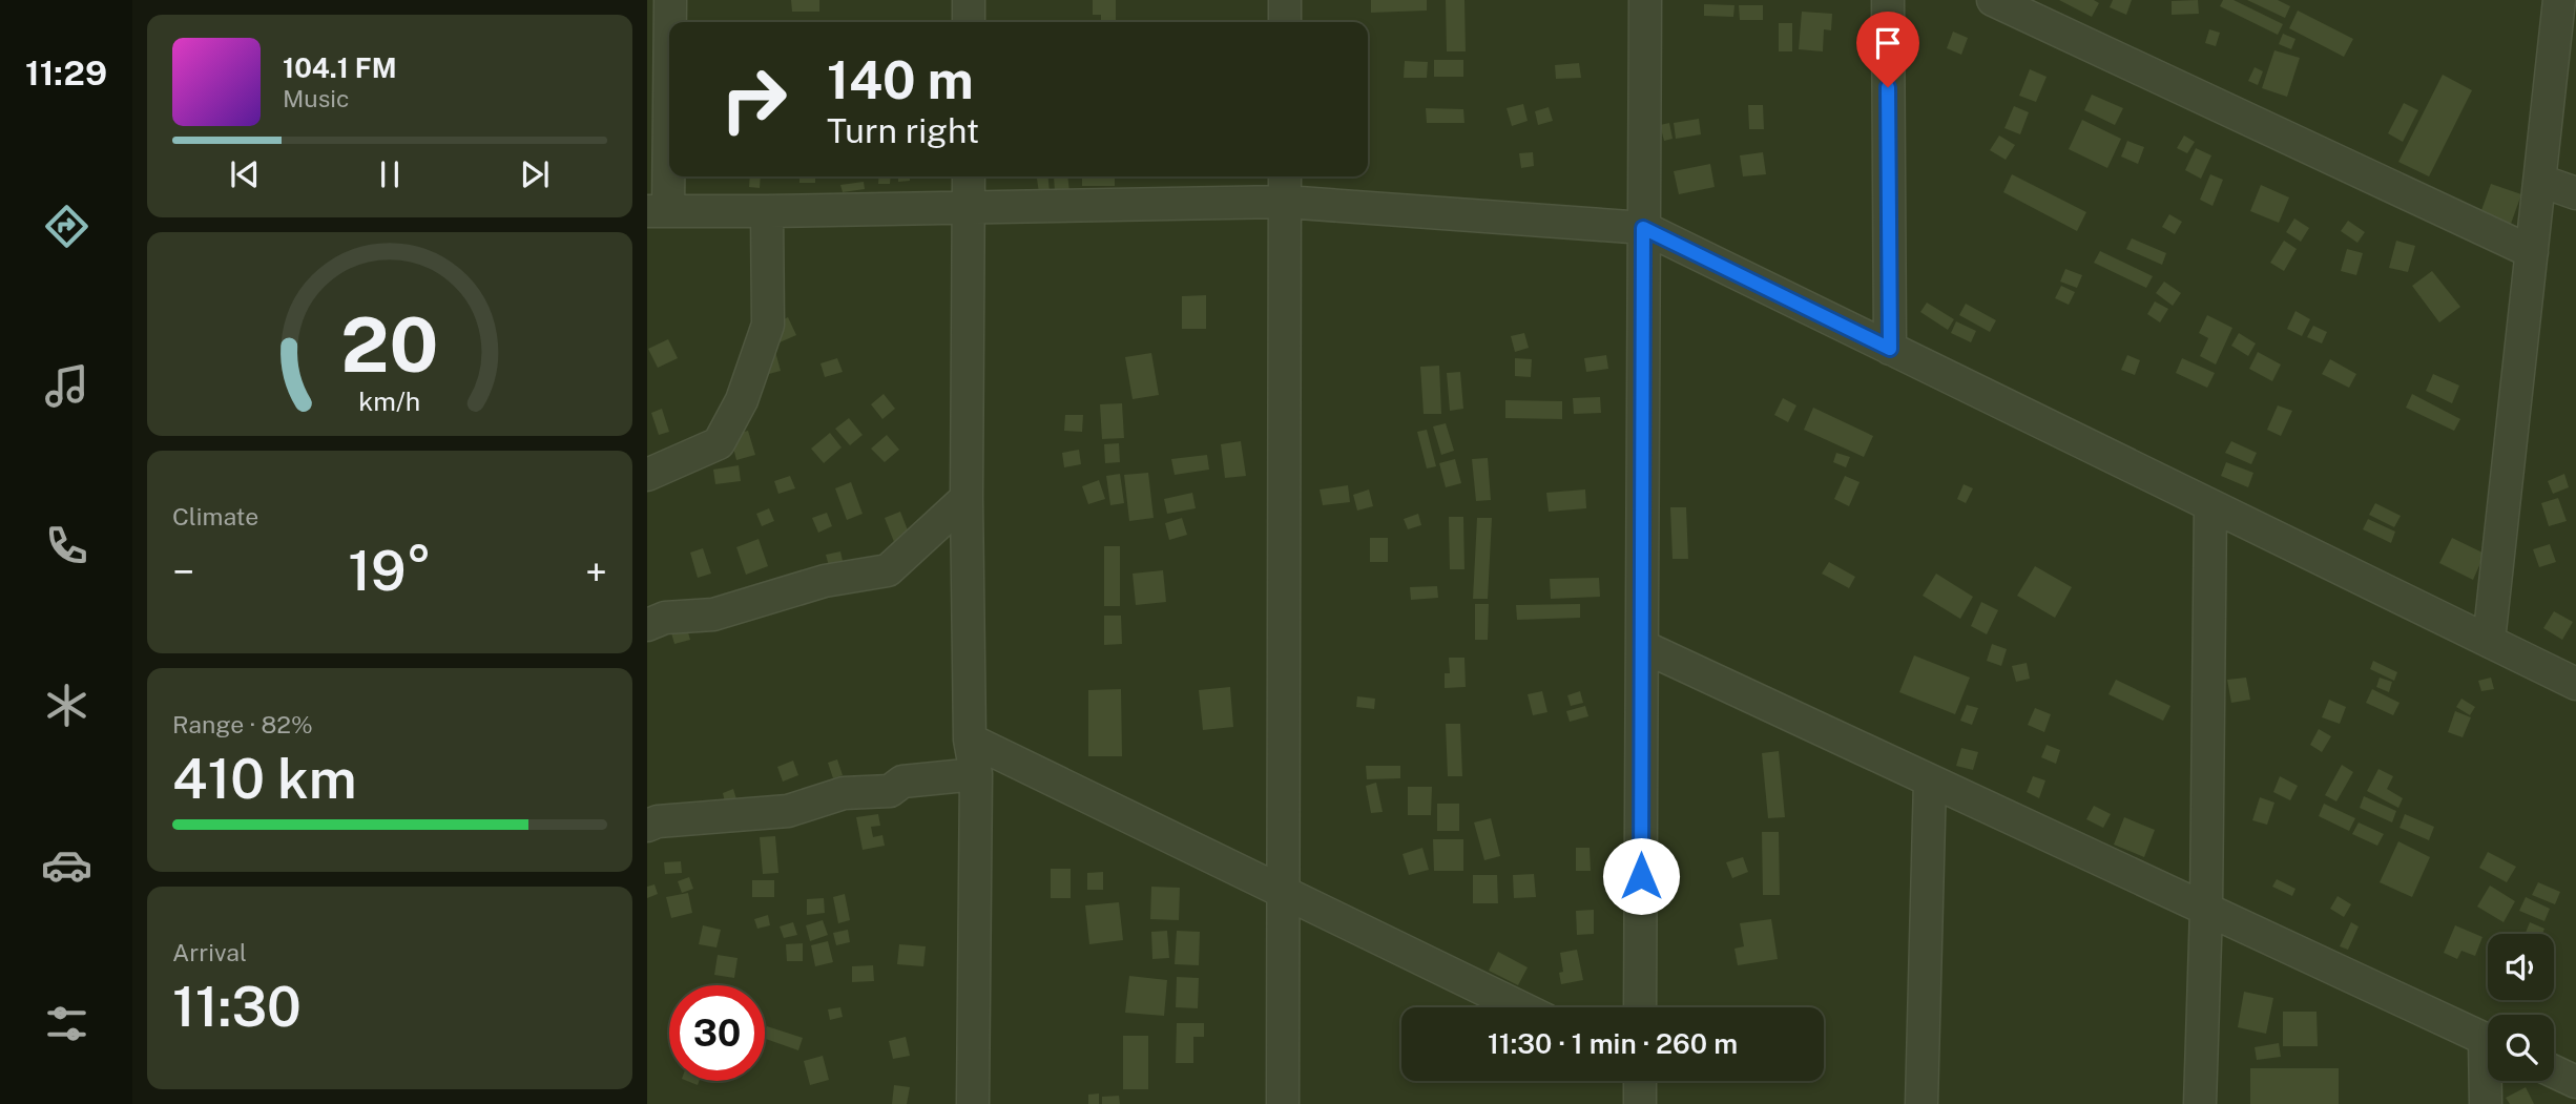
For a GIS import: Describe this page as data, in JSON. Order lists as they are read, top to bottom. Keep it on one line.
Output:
{"page":{"tabs":"11:29","turn":["140 m","Turn right"],"song":["104.1 FM","Music"],"tile":["Climate",["Range · 82%","410 km"],["Arrival","11:30"]],"heat":["−","19°","+"],"limit":"30","trip":"11:30 · 1 min · 260 m","gauge":["20","km/h"]}}
